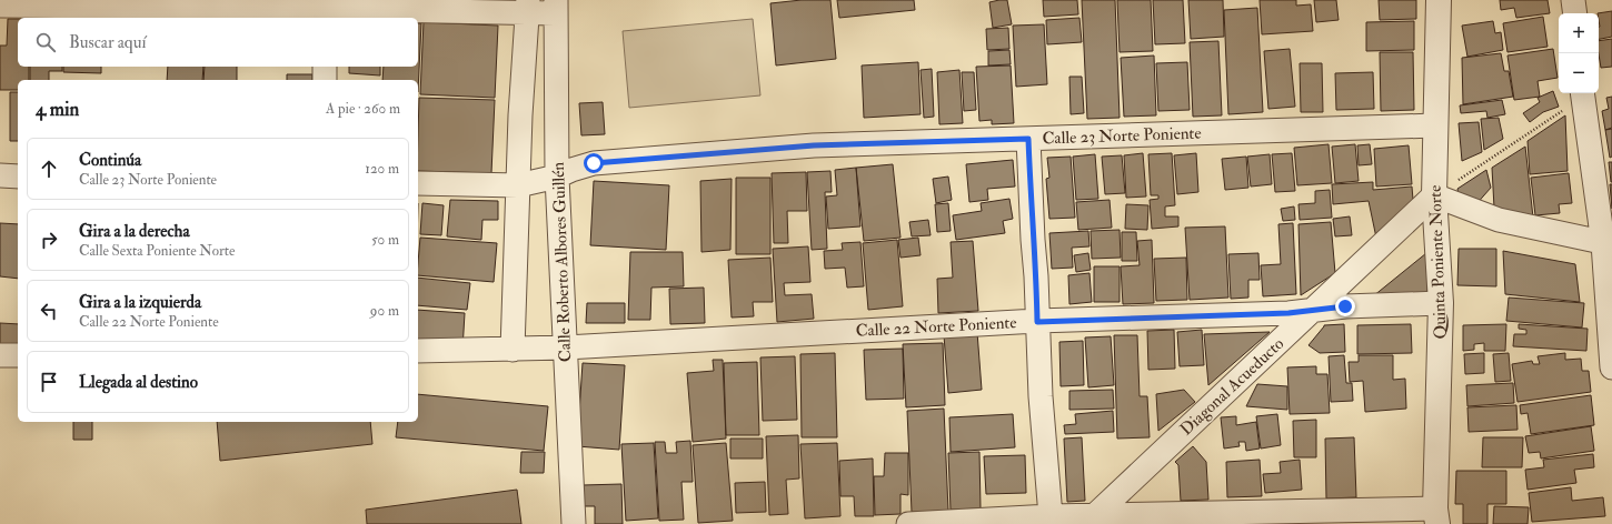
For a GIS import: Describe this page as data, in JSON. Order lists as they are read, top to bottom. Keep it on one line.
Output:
{"streets":{"street":["Calle 23 Norte Poniente","Calle Roberto Albores Guillén","Quinta Poniente Norte","Calle 22 Norte Poniente","Diagonal Acueducto"]},"crossings":[["Calle 23 Norte Poniente","Calle Roberto Albores Guillén"],["Calle 23 Norte Poniente","Quinta Poniente Norte"],["Calle Roberto Albores Guillén","Calle 22 Norte Poniente"],["Quinta Poniente Norte","Calle 22 Norte Poniente"],["Quinta Poniente Norte","Diagonal Acueducto"],["Calle 22 Norte Poniente","Diagonal Acueducto"]],"page":{"map_buttons":["+","−"],"search":"Buscar aquí","heading":["4 min","A pie · 260 m"],"list":[["Continúa","Calle 23 Norte Poniente","120 m"],["Gira a la derecha","Calle Sexta Poniente Norte","50 m"],["Gira a la izquierda","Calle 22 Norte Poniente","90 m"],"Llegada al destino"]}}
